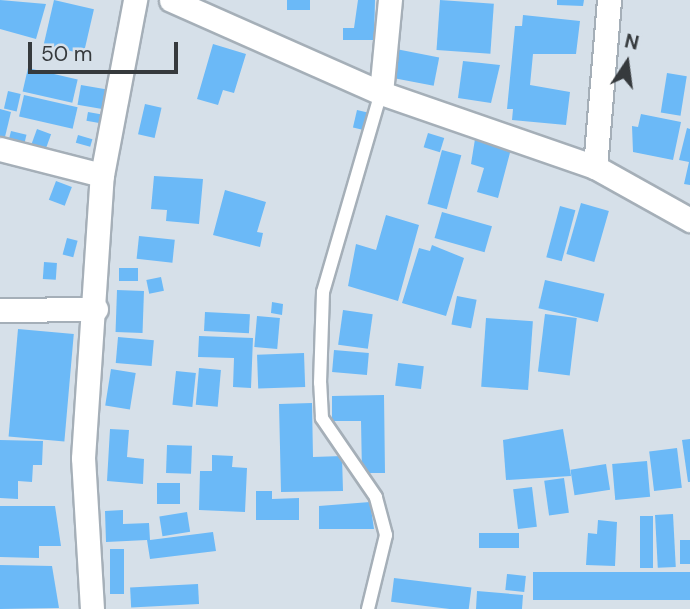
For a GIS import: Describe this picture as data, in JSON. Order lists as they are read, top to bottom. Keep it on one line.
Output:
{"scale_bar":"50 m","north":"top"}
